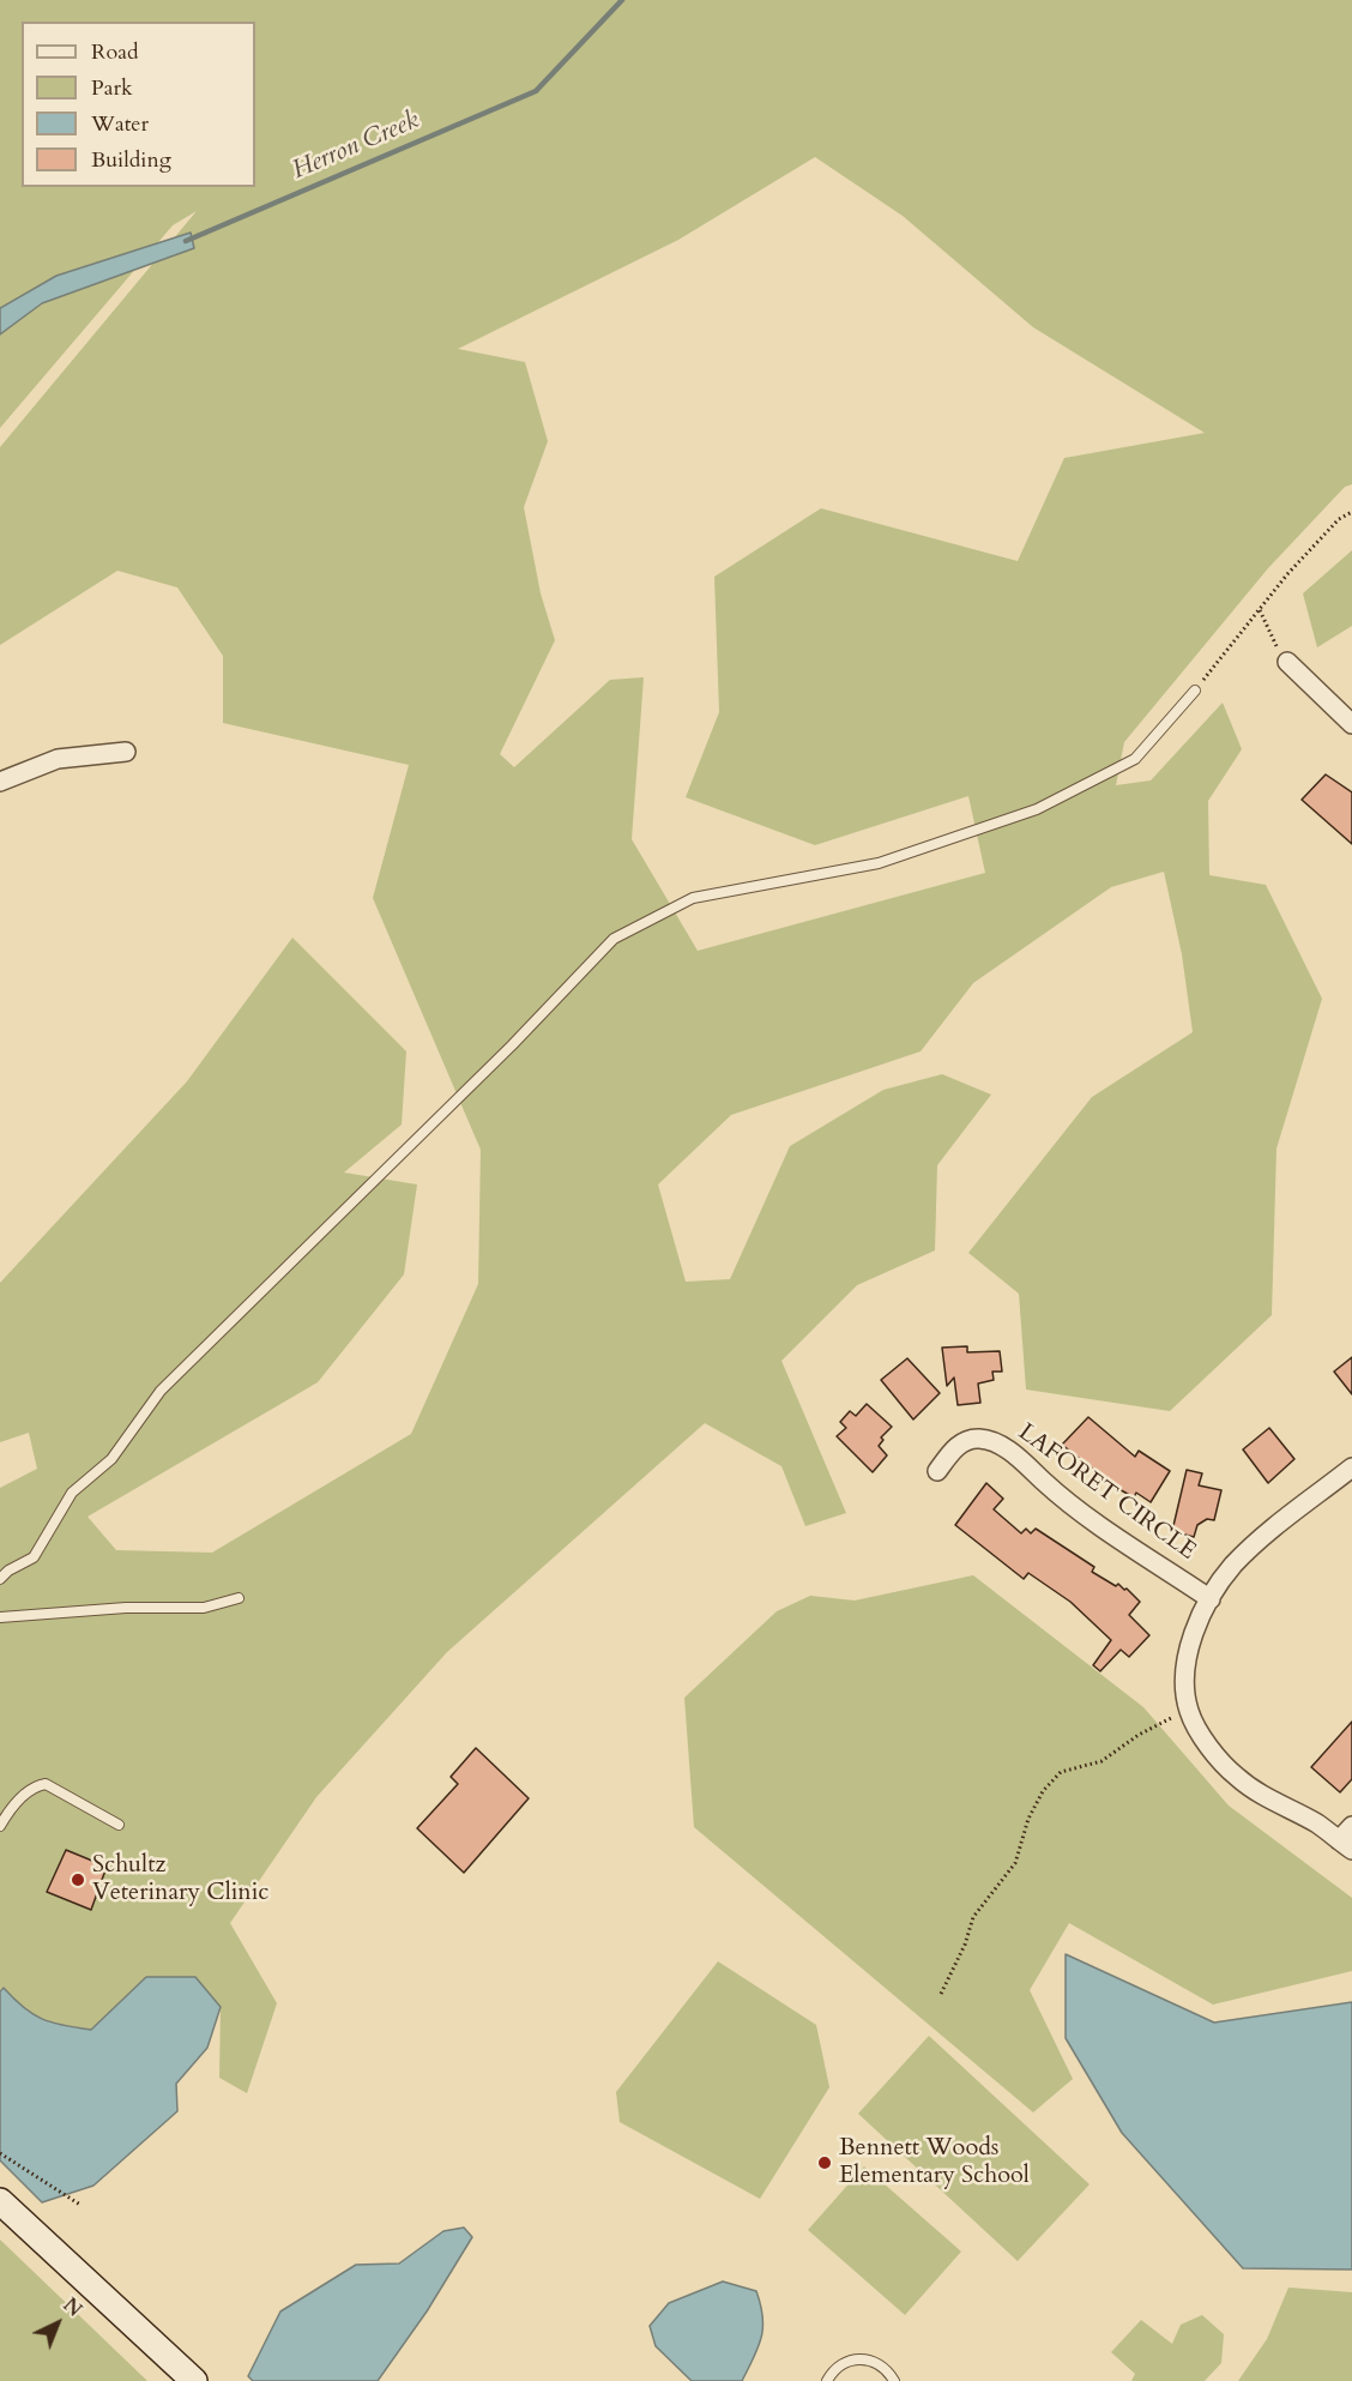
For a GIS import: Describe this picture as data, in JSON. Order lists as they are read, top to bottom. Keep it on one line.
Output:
{"streets":{"street":["LAFORET CIRCLE"]},"water":["Herron Creek"],"places":["Schultz Veterinary Clinic","Bennett Woods Elementary School"],"legend":["Road","Park","Water","Building"],"north":"top right"}
